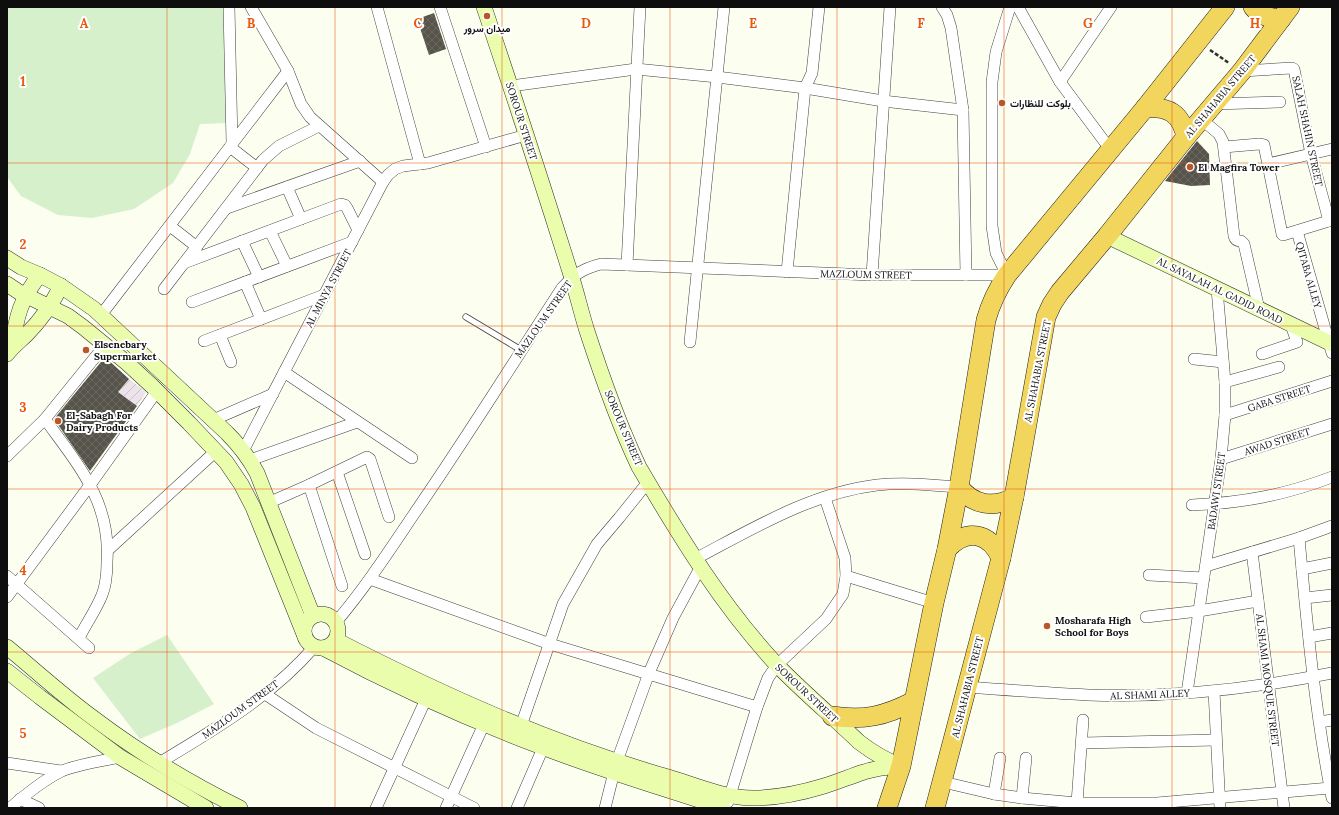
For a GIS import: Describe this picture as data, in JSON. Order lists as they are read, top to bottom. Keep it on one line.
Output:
{"streets":{"highway":["AL SHAHABIA STREET"],"street":["SOROUR STREET","SALAH SHAHIN STREET","MAZLOUM STREET","QITABA ALLEY","AL MINYA STREET","AL SAYALAH AL GADID ROAD","GABA STREET","AWAD STREET","BADAWI STREET","AL SHAMI MOSQUE STREET","AL SHAMI ALLEY"]},"crossings":[["AL SHAHABIA STREET","SALAH SHAHIN STREET"],["AL SHAHABIA STREET","AL SAYALAH AL GADID ROAD"],["AL SHAHABIA STREET","AL SHAMI ALLEY"],["SOROUR STREET","MAZLOUM STREET"],["QITABA ALLEY","AL SAYALAH AL GADID ROAD"],["AL SAYALAH AL GADID ROAD","BADAWI STREET"],["GABA STREET","BADAWI STREET"],["AWAD STREET","BADAWI STREET"],["BADAWI STREET","AL SHAMI ALLEY"],["AL SHAMI MOSQUE STREET","AL SHAMI ALLEY"]],"places":["ميدان سرور","بلوكت للنظارات","El Magfira Tower","Elsenebary Supermarket","El-Sabagh For Dairy Products","Mosharafa High School for Boys"],"grid":{"columns":["A","B","C","D","E","F","G","H"],"rows":["1","2","3","4","5"]}}
